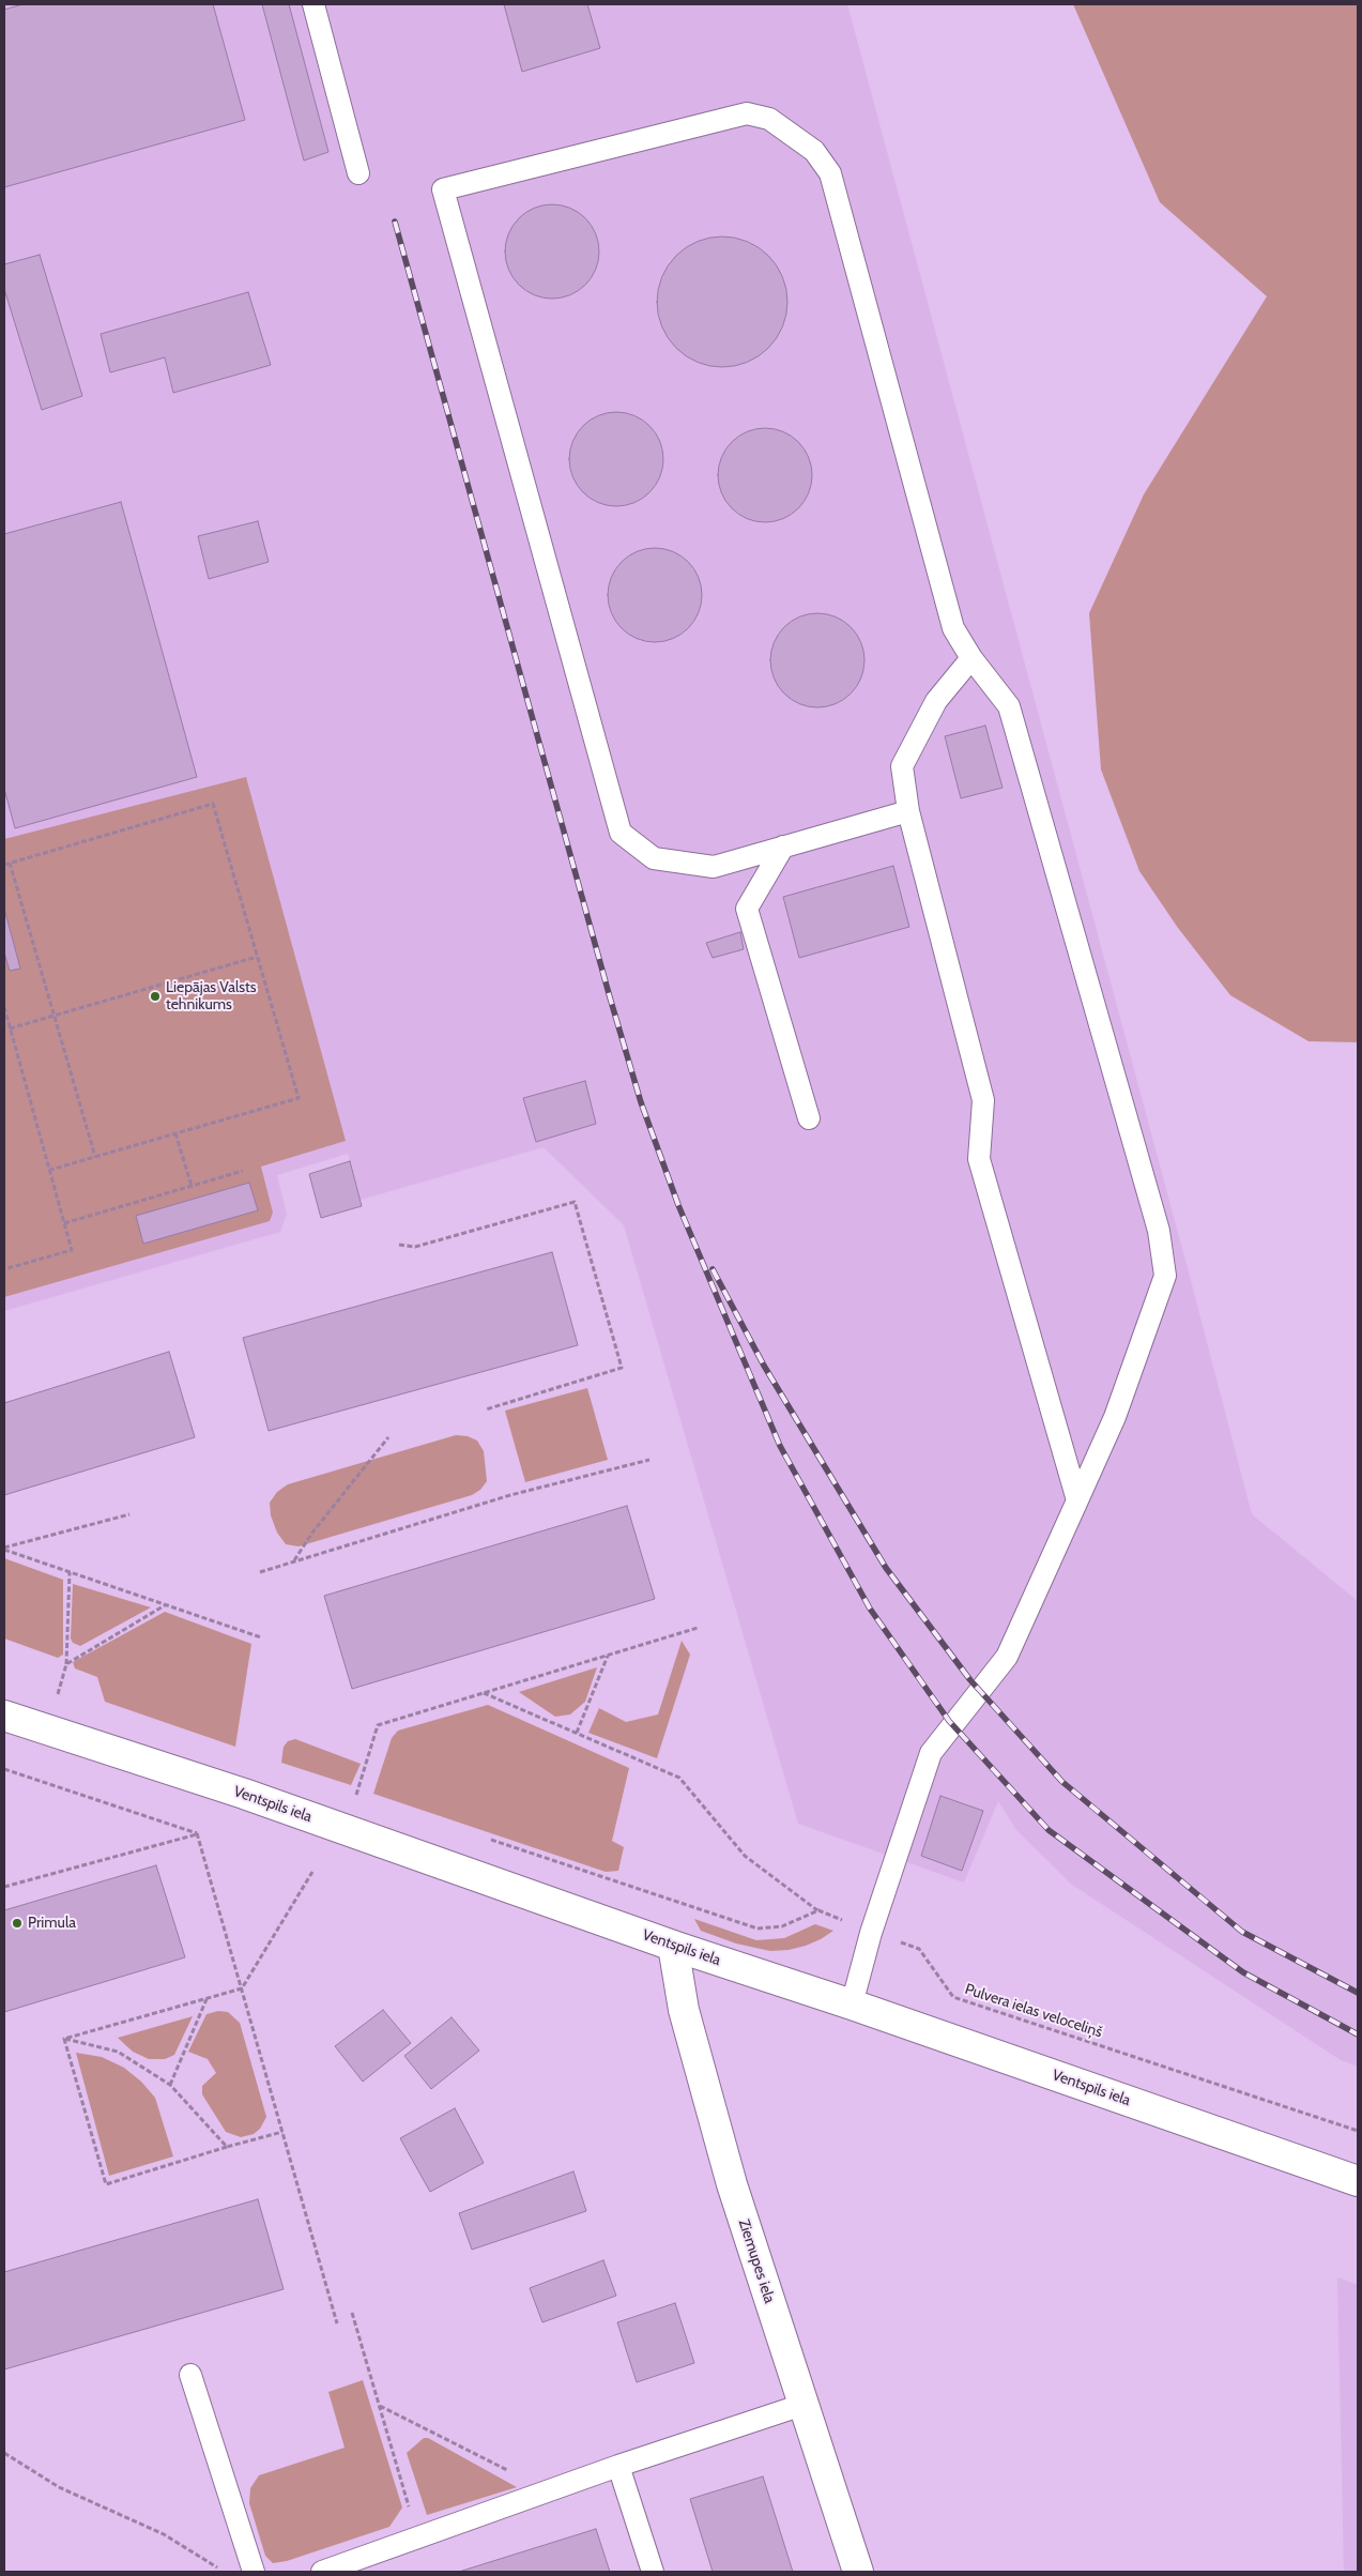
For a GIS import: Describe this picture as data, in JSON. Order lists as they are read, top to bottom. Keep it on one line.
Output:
{"streets":{"street":["Ventspils iela","Ziemupes iela"],"path":["Pulvera ielas veloceliņš"]},"crossings":[["Ventspils iela","Ziemupes iela"]],"places":["Liepājas Valsts tehnikums","Primula"]}
